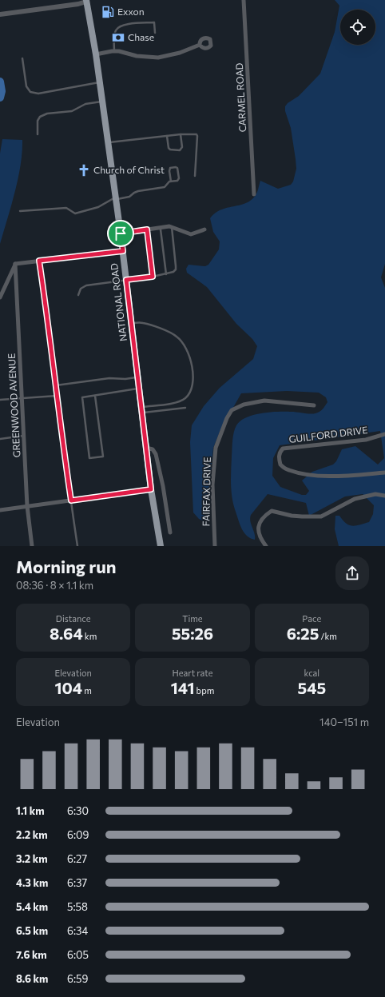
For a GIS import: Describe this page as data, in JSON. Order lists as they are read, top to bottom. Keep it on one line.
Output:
{"streets":{"main road":["NATIONAL ROAD"],"street":["CARMEL ROAD","GREENWOOD AVENUE","GUILFORD DRIVE","FAIRFAX DRIVE"]},"places":{"fuel station":["Exxon"],"bank":["Chase"],"church":["Church of Christ"]},"page":{"heading":["Morning run","08:36 · 8 × 1.1 km"],"stats":[["Distance","8.64 km"],["Time","55:26"],["Pace","6:25 /km"],["Elevation","104 m"],["Heart rate","141 bpm"],["kcal","545"]],"chart":["Elevation","140–151 m"],"list":[{"name":"1.1 km","note":"6:30"},{"name":"2.2 km","note":"6:09"},{"name":"3.2 km","note":"6:27"},{"name":"4.3 km","note":"6:37"},{"name":"5.4 km","note":"5:58"},{"name":"6.5 km","note":"6:34"},{"name":"7.6 km","note":"6:05"},{"name":"8.6 km","note":"6:59"}]}}
